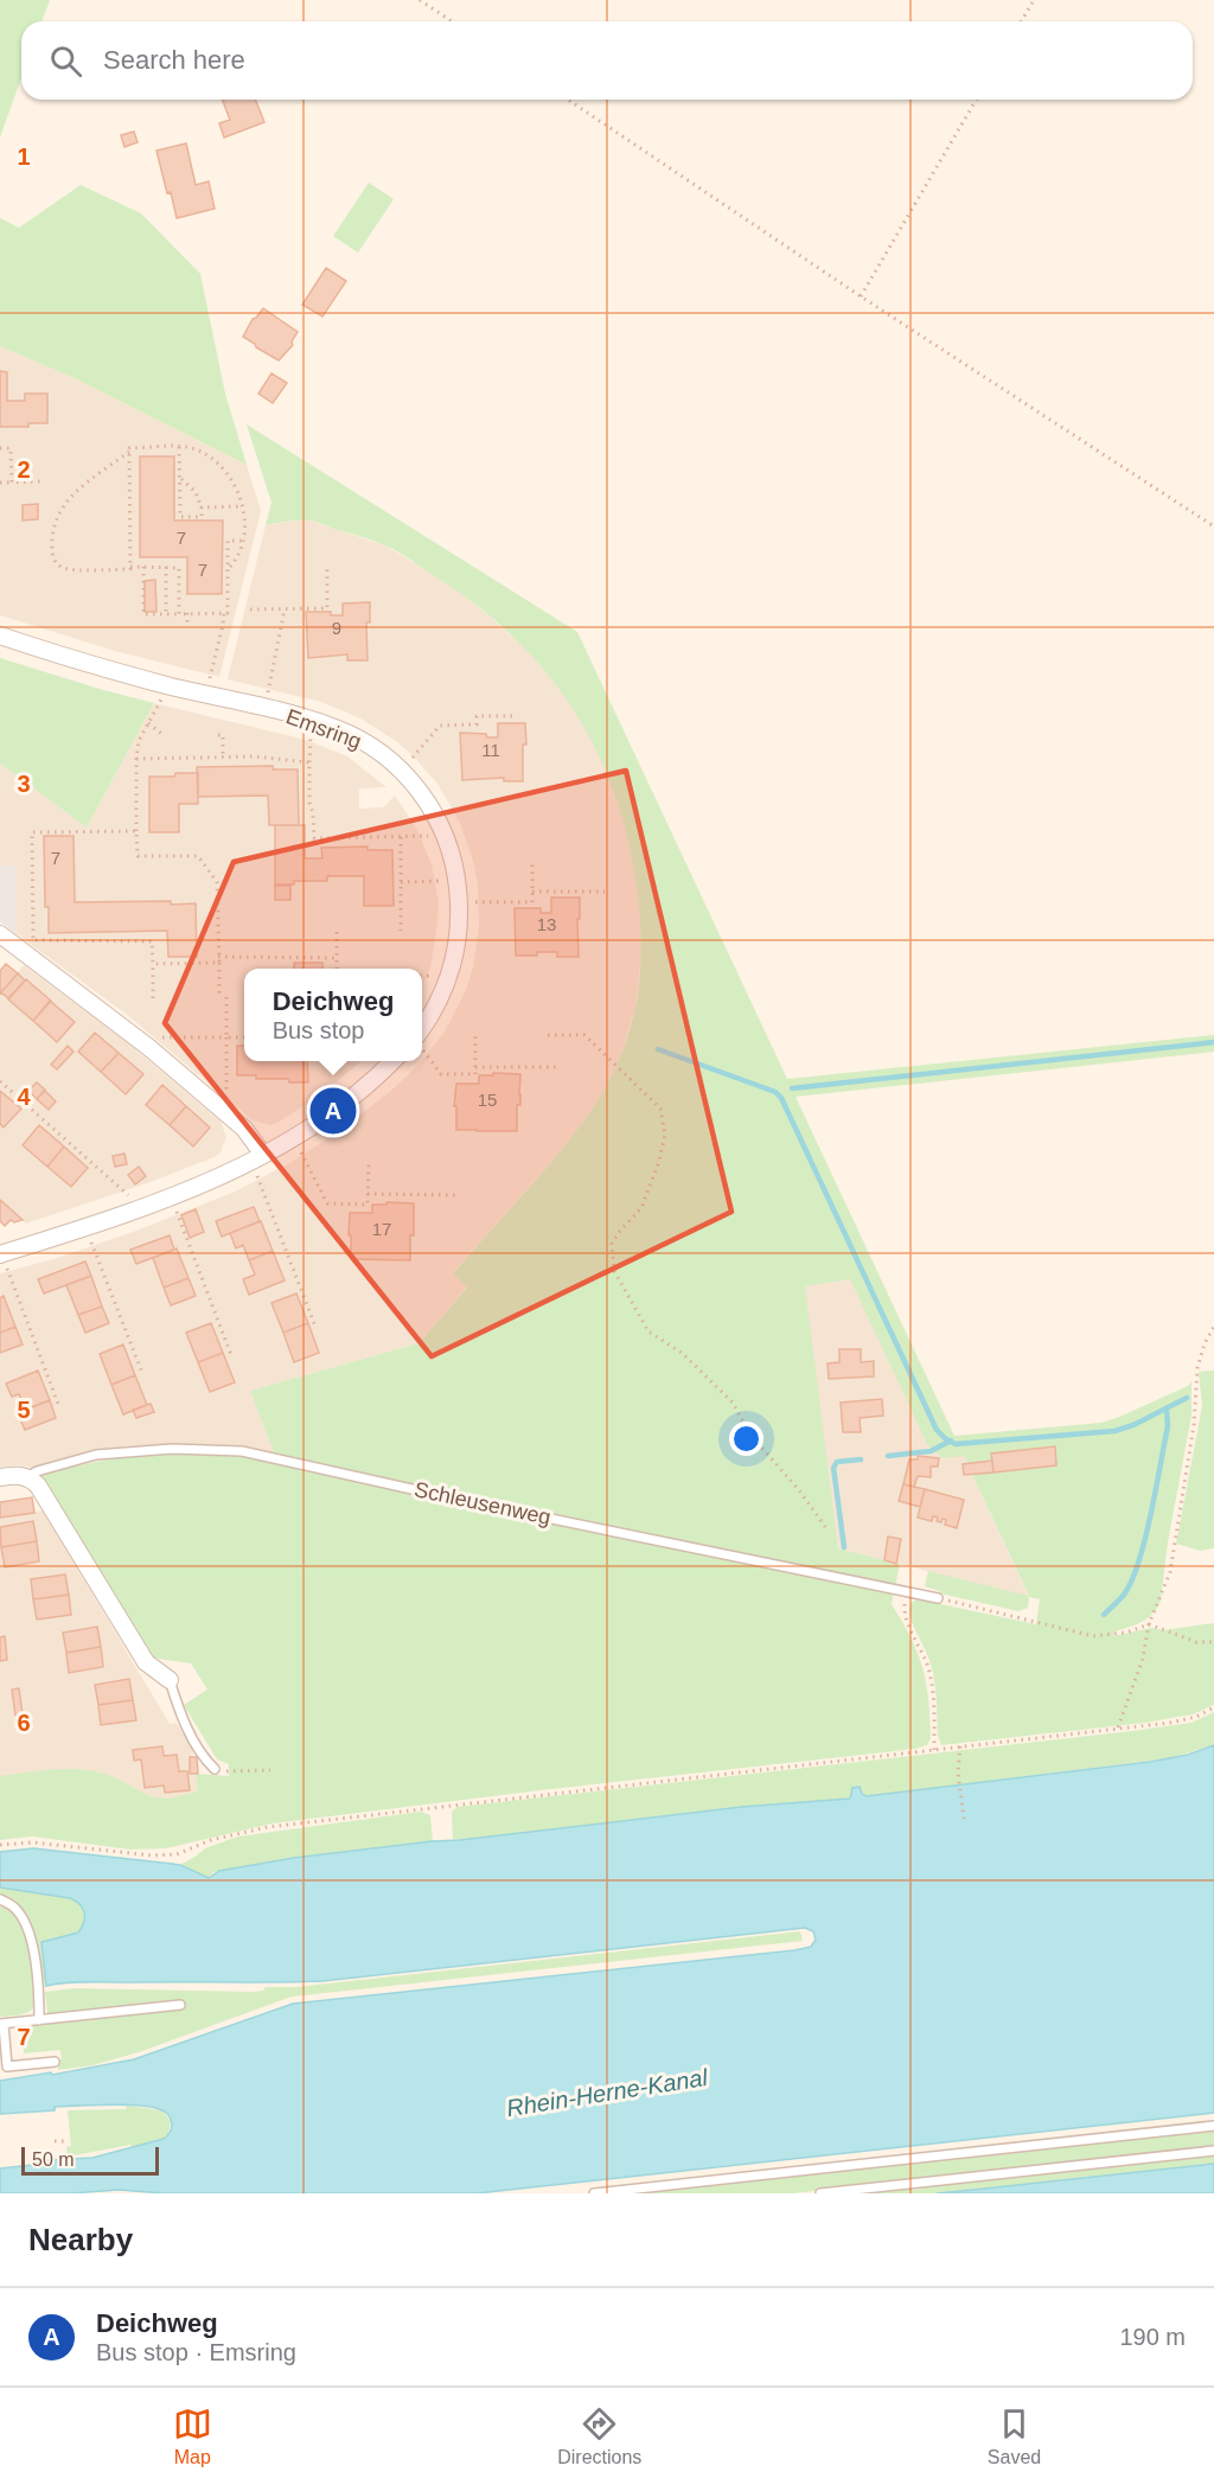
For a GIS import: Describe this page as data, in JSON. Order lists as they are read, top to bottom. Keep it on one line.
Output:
{"streets":{"street":["Emsring","Schleusenweg"]},"water":["Rhein-Herne-Kanal"],"house_numbers":["7","7","9","11","7","13","15","17"],"scale_bar":"50 m","page":{"search":"Search here","popup":["Deichweg","Bus stop"],"pins":"A","scale":"50 m","heading":"Nearby","list":[{"mark":"A","name":"Deichweg","note":"Bus stop · Emsring","value":"190 m"}],"nav":["Map","Directions","Saved"]},"grid":{"rows":["1","2","3","4","5","6","7"]}}
